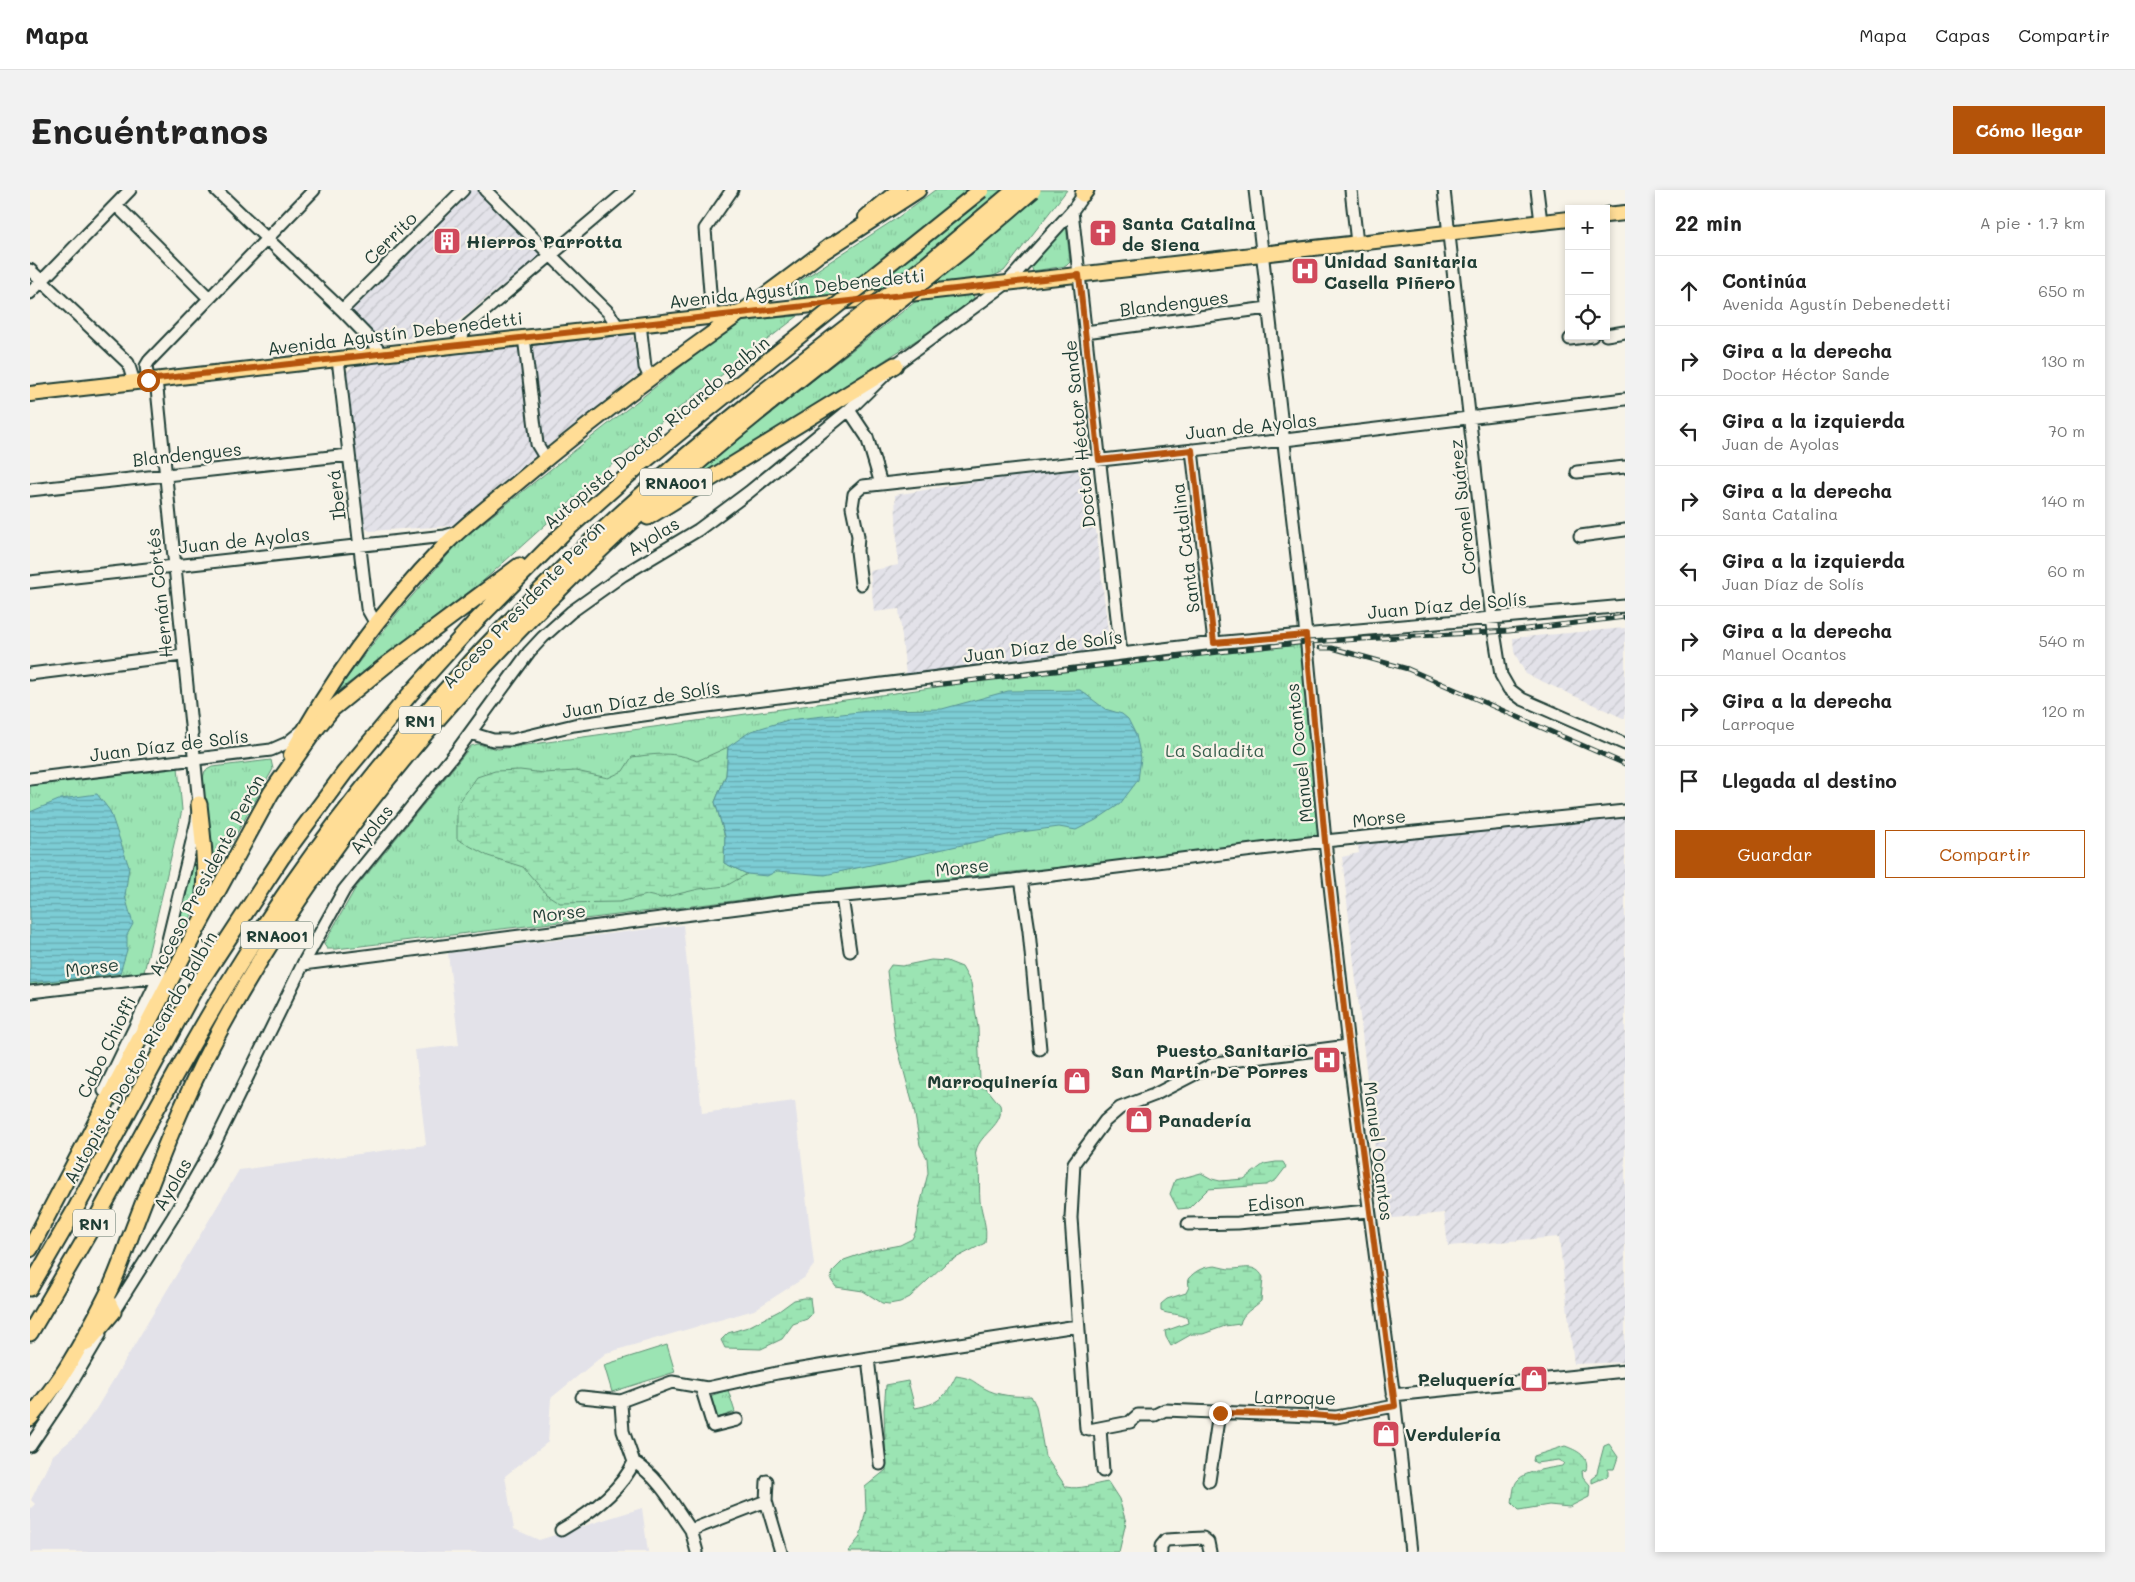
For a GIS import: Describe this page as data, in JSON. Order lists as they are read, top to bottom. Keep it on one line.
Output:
{"streets":{"highway":["Autopista Doctor Ricardo Balbín","RNA001","Acceso Presidente Perón","RN1"],"main road":["Avenida Agustín Debenedetti"],"street":["Cerrito","Blandengues","Juan de Ayolas","Doctor Héctor Sande","Iberá","Coronel Suárez","Ayolas","Santa Catalina","Hernán Cortés","Juan Díaz de Solís","Manuel Ocantos","Morse","Cabo Chioffi","Edison","Larroque"]},"crossings":[["Avenida Agustín Debenedetti","Doctor Héctor Sande"],["Avenida Agustín Debenedetti","Iberá"],["Avenida Agustín Debenedetti","Coronel Suárez"],["Avenida Agustín Debenedetti","Ayolas"],["Avenida Agustín Debenedetti","Hernán Cortés"],["Avenida Agustín Debenedetti","Acceso Presidente Perón"],["Avenida Agustín Debenedetti","Manuel Ocantos"],["Blandengues","Doctor Héctor Sande"],["Blandengues","Iberá"],["Blandengues","Hernán Cortés"],["Blandengues","Manuel Ocantos"],["Juan de Ayolas","Doctor Héctor Sande"],["Juan de Ayolas","Iberá"],["Juan de Ayolas","Coronel Suárez"],["Juan de Ayolas","Santa Catalina"],["Juan de Ayolas","Hernán Cortés"],["Juan de Ayolas","Acceso Presidente Perón"],["Juan de Ayolas","Manuel Ocantos"],["Doctor Héctor Sande","Ayolas"],["Doctor Héctor Sande","Juan Díaz de Solís"],["Iberá","Acceso Presidente Perón"],["Coronel Suárez","Juan Díaz de Solís"],["Ayolas","Juan Díaz de Solís"],["Ayolas","Morse"],["Santa Catalina","Juan Díaz de Solís"],["Hernán Cortés","Juan Díaz de Solís"],["Hernán Cortés","Cabo Chioffi"],["Acceso Presidente Perón","Juan Díaz de Solís"],["Acceso Presidente Perón","RN1"],["Juan Díaz de Solís","Manuel Ocantos"],["Manuel Ocantos","Morse"],["Manuel Ocantos","Edison"],["Manuel Ocantos","Larroque"],["Morse","Cabo Chioffi"]],"parks":["La Saladita"],"places":{"church":["Santa Catalina de Siena"],"building":["Hierros Parrotta"],"hospital":["Unidad Sanitaria Casella Piñero","Puesto Sanitario San Martin De Porres"],"shop":["Marroquinería","Panadería","Peluquería","Verdulería"]},"page":{"header":"Mapa","nav":["Mapa","Capas","Compartir"],"buttons":["Cómo llegar",["Guardar","Compartir"]],"title":"Encuéntranos","heading":["22 min","A pie · 1.7 km"],"map_buttons":["+","−"],"list":[["Continúa","Avenida Agustín Debenedetti","650 m"],["Gira a la derecha","Doctor Héctor Sande","130 m"],["Gira a la izquierda","Juan de Ayolas","70 m"],["Gira a la derecha","Santa Catalina","140 m"],["Gira a la izquierda","Juan Díaz de Solís","60 m"],["Gira a la derecha","Manuel Ocantos","540 m"],["Gira a la derecha","Larroque","120 m"],"Llegada al destino"]}}
